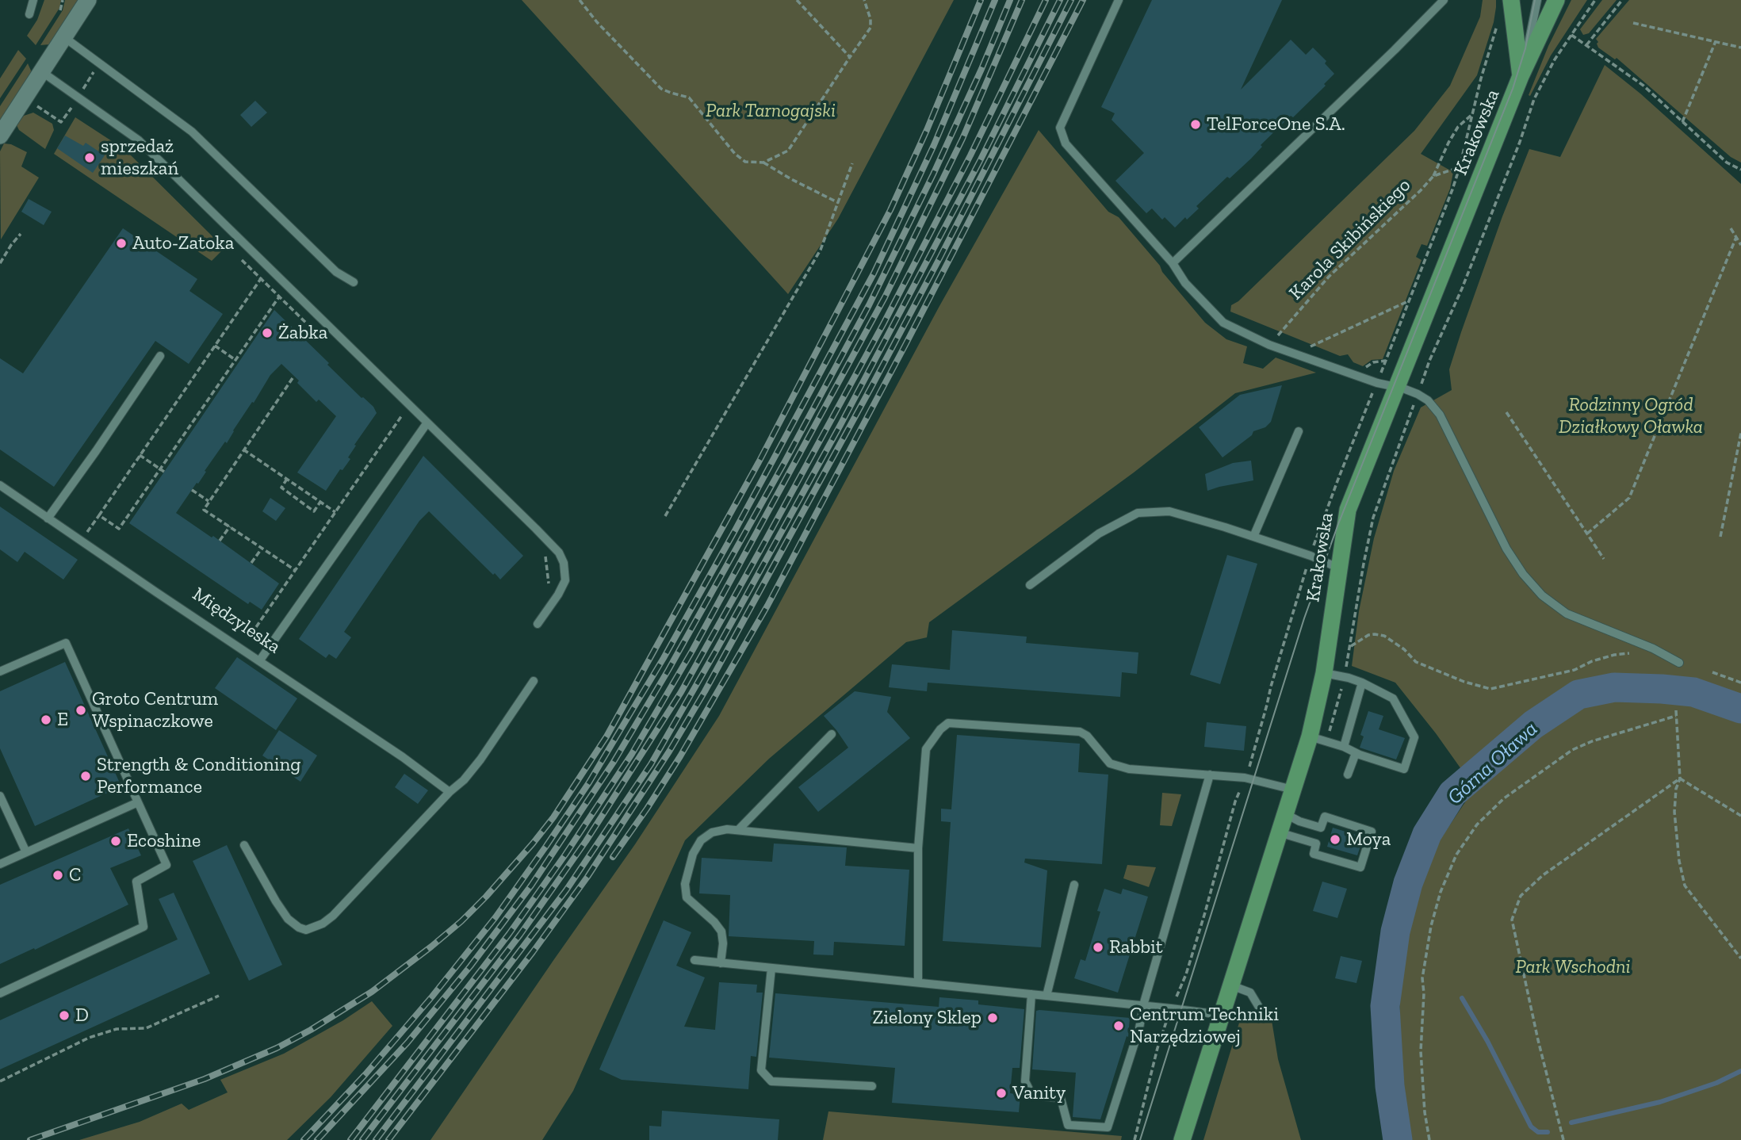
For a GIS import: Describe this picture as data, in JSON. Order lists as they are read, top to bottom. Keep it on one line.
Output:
{"streets":{"main road":["Krakowska"],"lane":["Międzyleska"],"path":["Karola Skibińskiego"]},"water":["Górna Oława"],"parks":["Park Tarnogajski","Rodzinny Ogród Działkowy Oławka","Park Wschodni"],"places":["TelForceOne S.A.","sprzedaż mieszkań","Auto-Zatoka","Żabka","Groto Centrum Wspinaczkowe","E","Strength & Conditioning Performance","Moya","Ecoshine","C","Rabbit","D","Zielony Sklep","Centrum Techniki Narzędziowej","Vanity"]}
